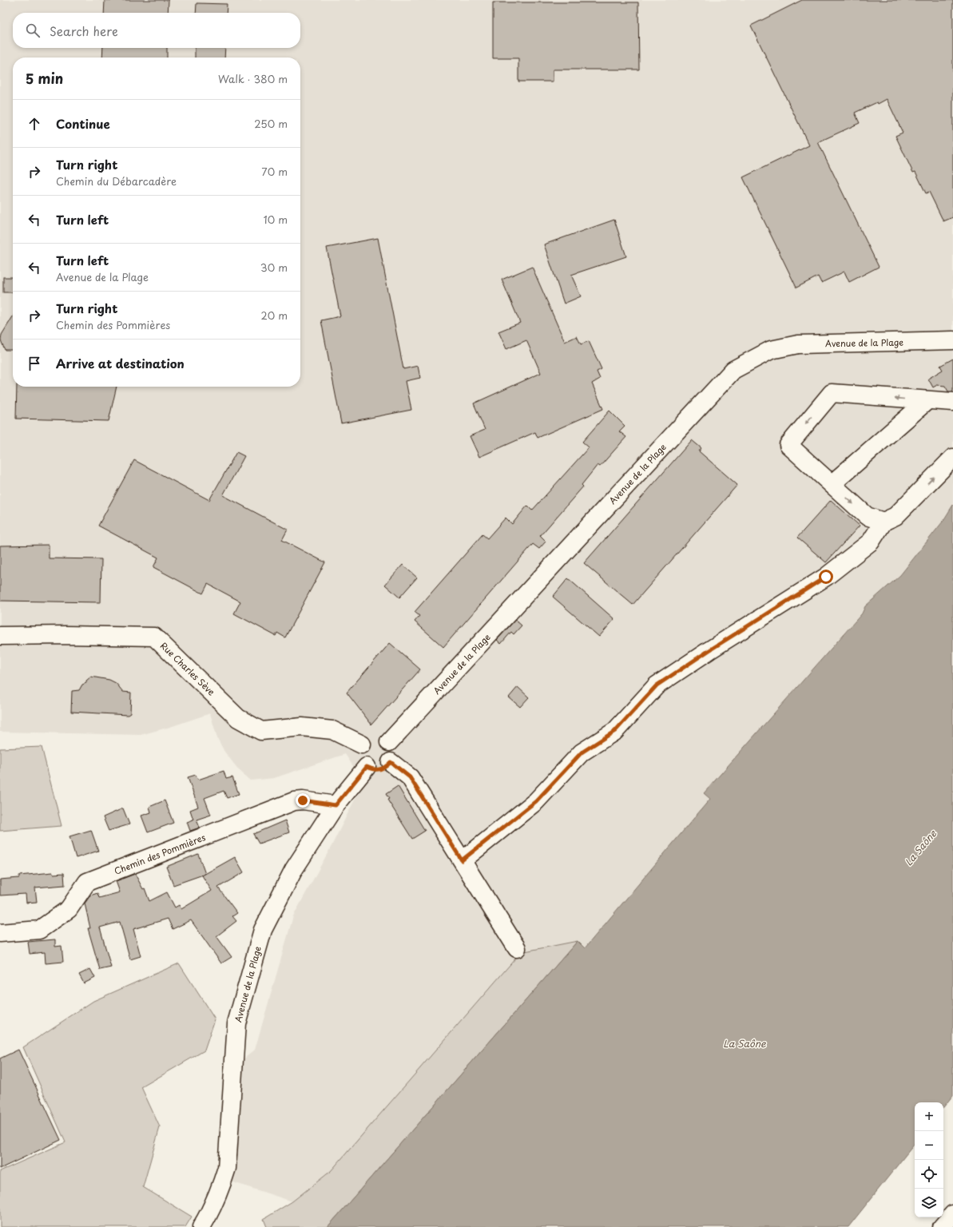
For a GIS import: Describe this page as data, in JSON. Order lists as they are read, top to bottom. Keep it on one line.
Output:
{"streets":{"street":["Avenue de la Plage","Rue Charles Sève","Chemin des Pommières"]},"crossings":[["Avenue de la Plage","Rue Charles Sève"],["Avenue de la Plage","Chemin des Pommières"]],"water":["La Saône"],"page":{"search":"Search here","heading":["5 min","Walk · 380 m"],"list":[["Continue","250 m"],["Turn right","Chemin du Débarcadère","70 m"],["Turn left","10 m"],["Turn left","Avenue de la Plage","30 m"],["Turn right","Chemin des Pommières","20 m"],"Arrive at destination"],"map_buttons":["+","−"]}}
